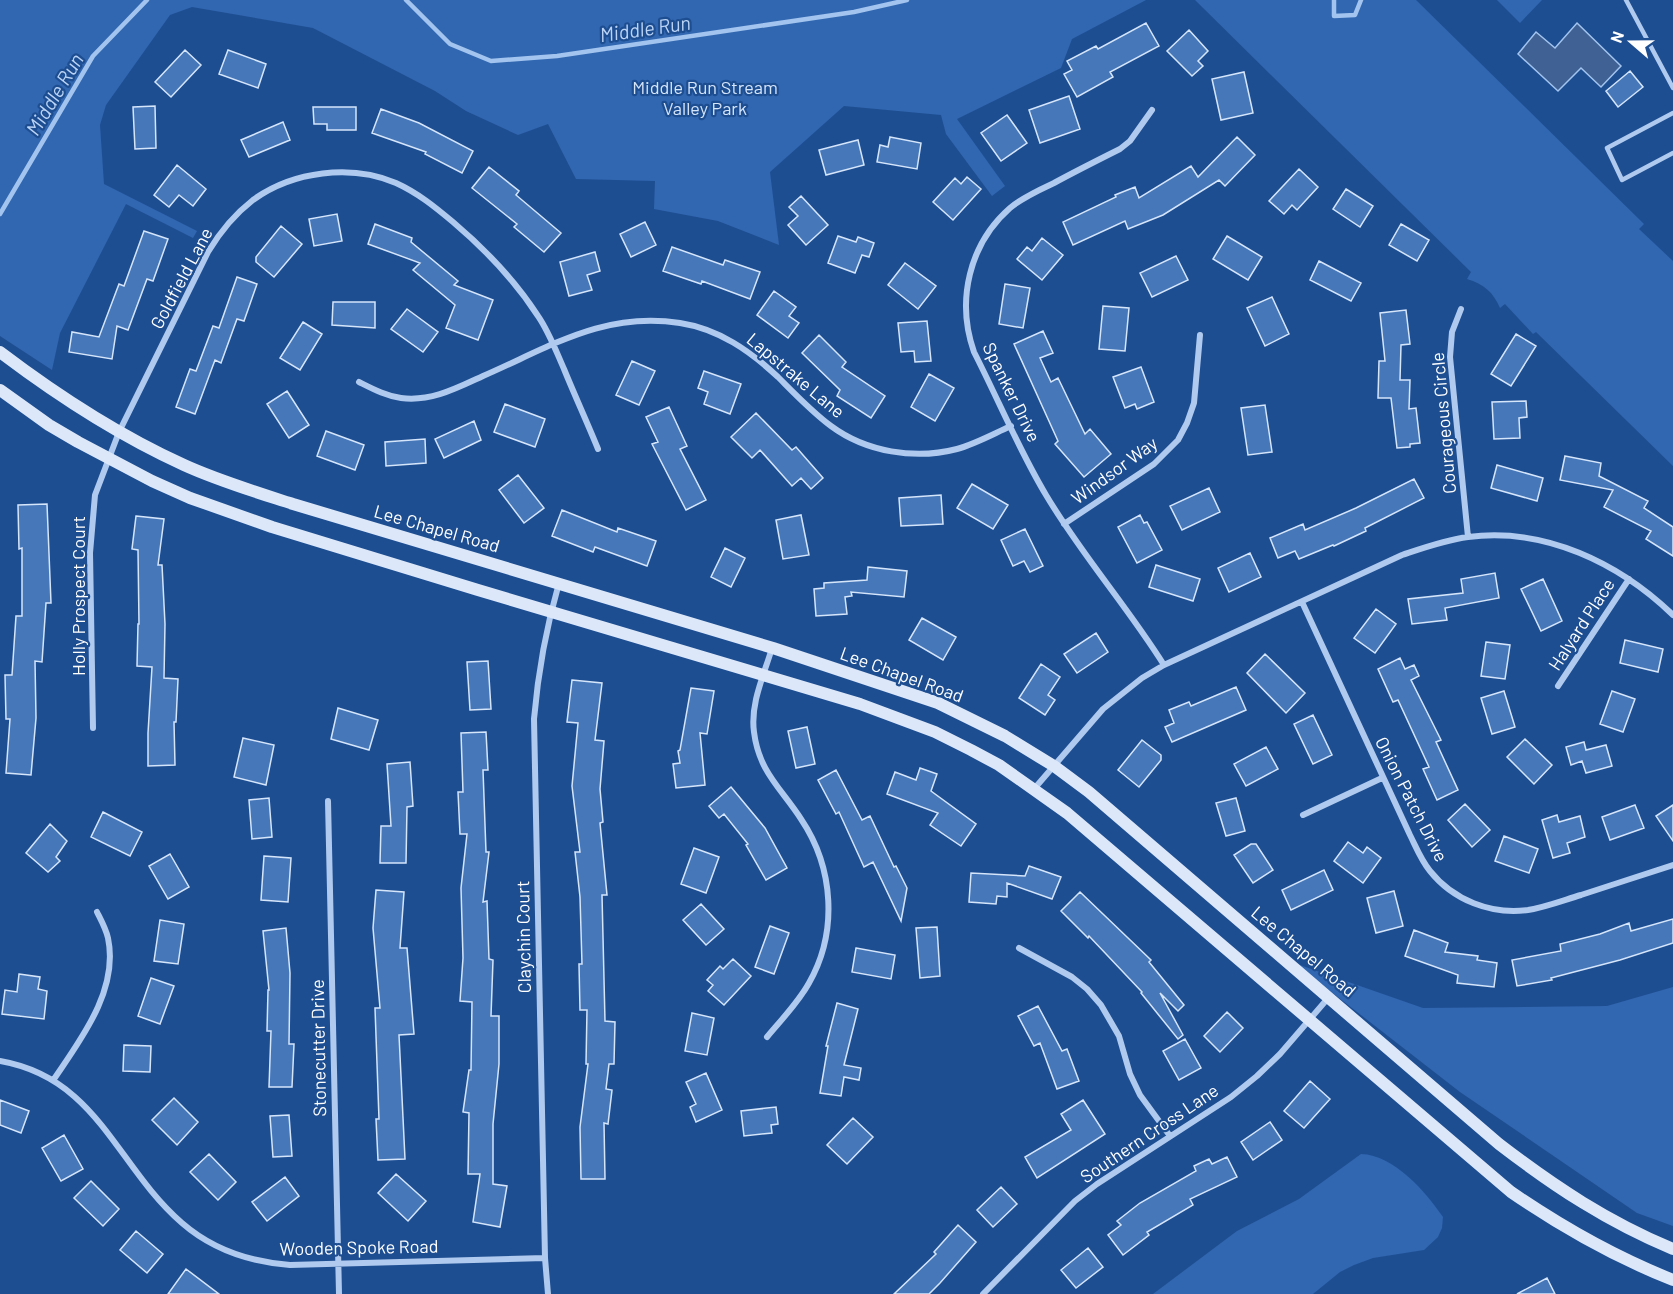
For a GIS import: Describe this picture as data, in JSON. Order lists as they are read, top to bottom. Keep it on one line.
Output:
{"streets":{"main road":["Lee Chapel Road"],"street":["Goldfield Lane","Lapstrake Lane","Spanker Drive","Courageous Circle","Windsor Way","Holly Prospect Court","Halyard Place","Onion Patch Drive","Claychin Court","Stonecutter Drive","Southern Cross Lane","Wooden Spoke Road"]},"crossings":[["Goldfield Lane","Lapstrake Lane"],["Goldfield Lane","Lee Chapel Road"],["Goldfield Lane","Holly Prospect Court"],["Lapstrake Lane","Spanker Drive"],["Spanker Drive","Windsor Way"],["Lee Chapel Road","Holly Prospect Court"],["Lee Chapel Road","Claychin Court"],["Lee Chapel Road","Southern Cross Lane"],["Claychin Court","Wooden Spoke Road"],["Stonecutter Drive","Wooden Spoke Road"]],"water":["Middle Run"],"parks":["Middle Run Stream Valley Park"],"north":"left"}
